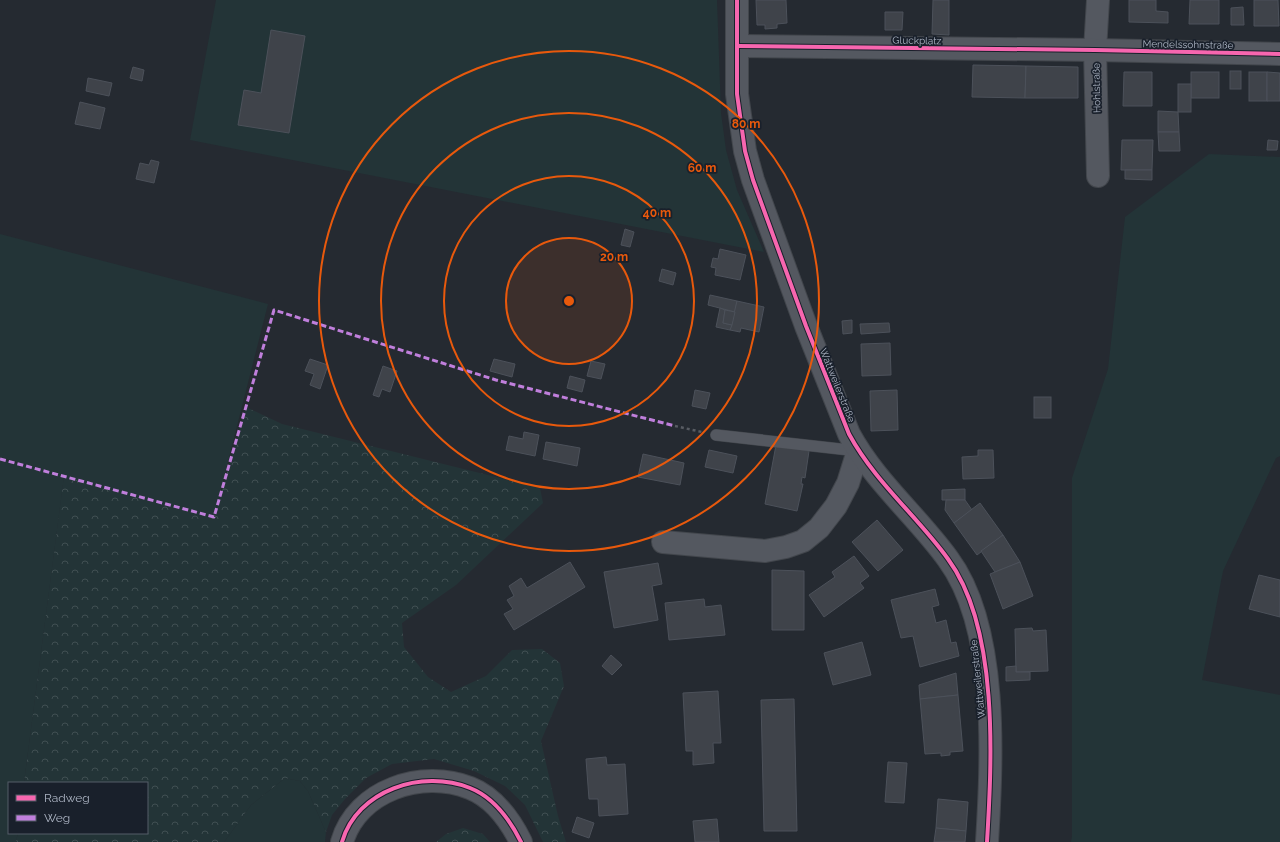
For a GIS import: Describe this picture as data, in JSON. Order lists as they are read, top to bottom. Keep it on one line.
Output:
{"streets":{"street":["Gluckplatz","Mendelssohnstraße","Hohlstraße","Wattweilerstraße"]},"crossings":[["Gluckplatz","Mendelssohnstraße"],["Gluckplatz","Hohlstraße"],["Gluckplatz","Wattweilerstraße"],["Mendelssohnstraße","Hohlstraße"]],"legend":["Radweg","Weg"],"rings":["80 m","60 m","40 m","20 m"]}
